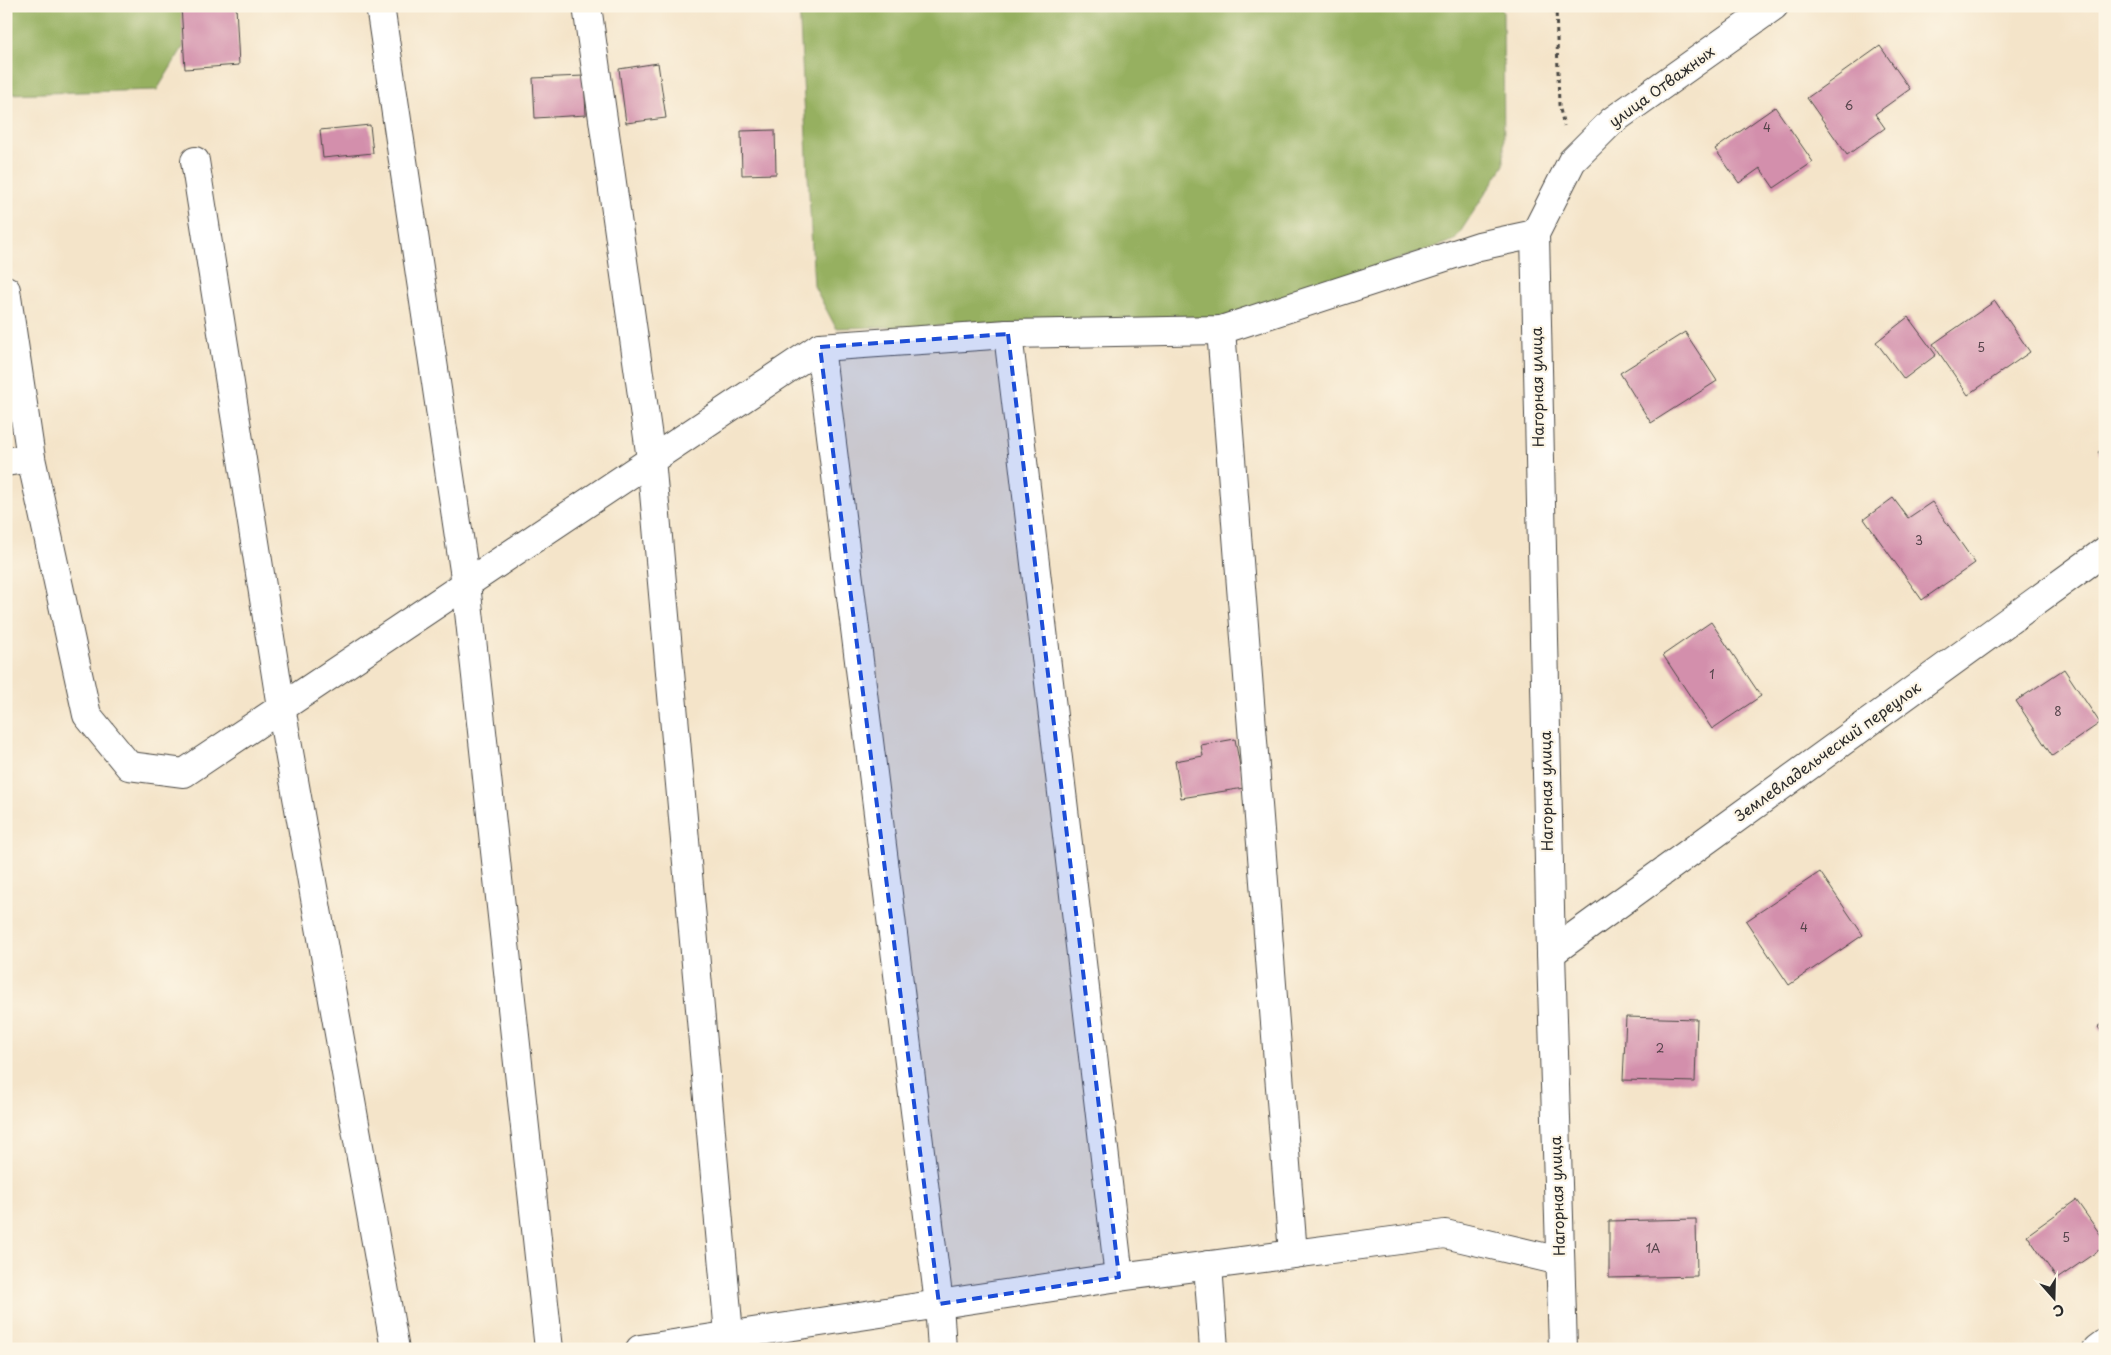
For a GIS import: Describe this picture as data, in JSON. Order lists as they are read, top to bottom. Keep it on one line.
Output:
{"streets":{"street":["улица Отважных","Нагорная улица","Землевладельческий переулок"]},"crossings":[["улица Отважных","Нагорная улица"],["Нагорная улица","Землевладельческий переулок"]],"house_numbers":["6","4","5","3","1","8","4","2","5","1А"],"north":"bottom"}
